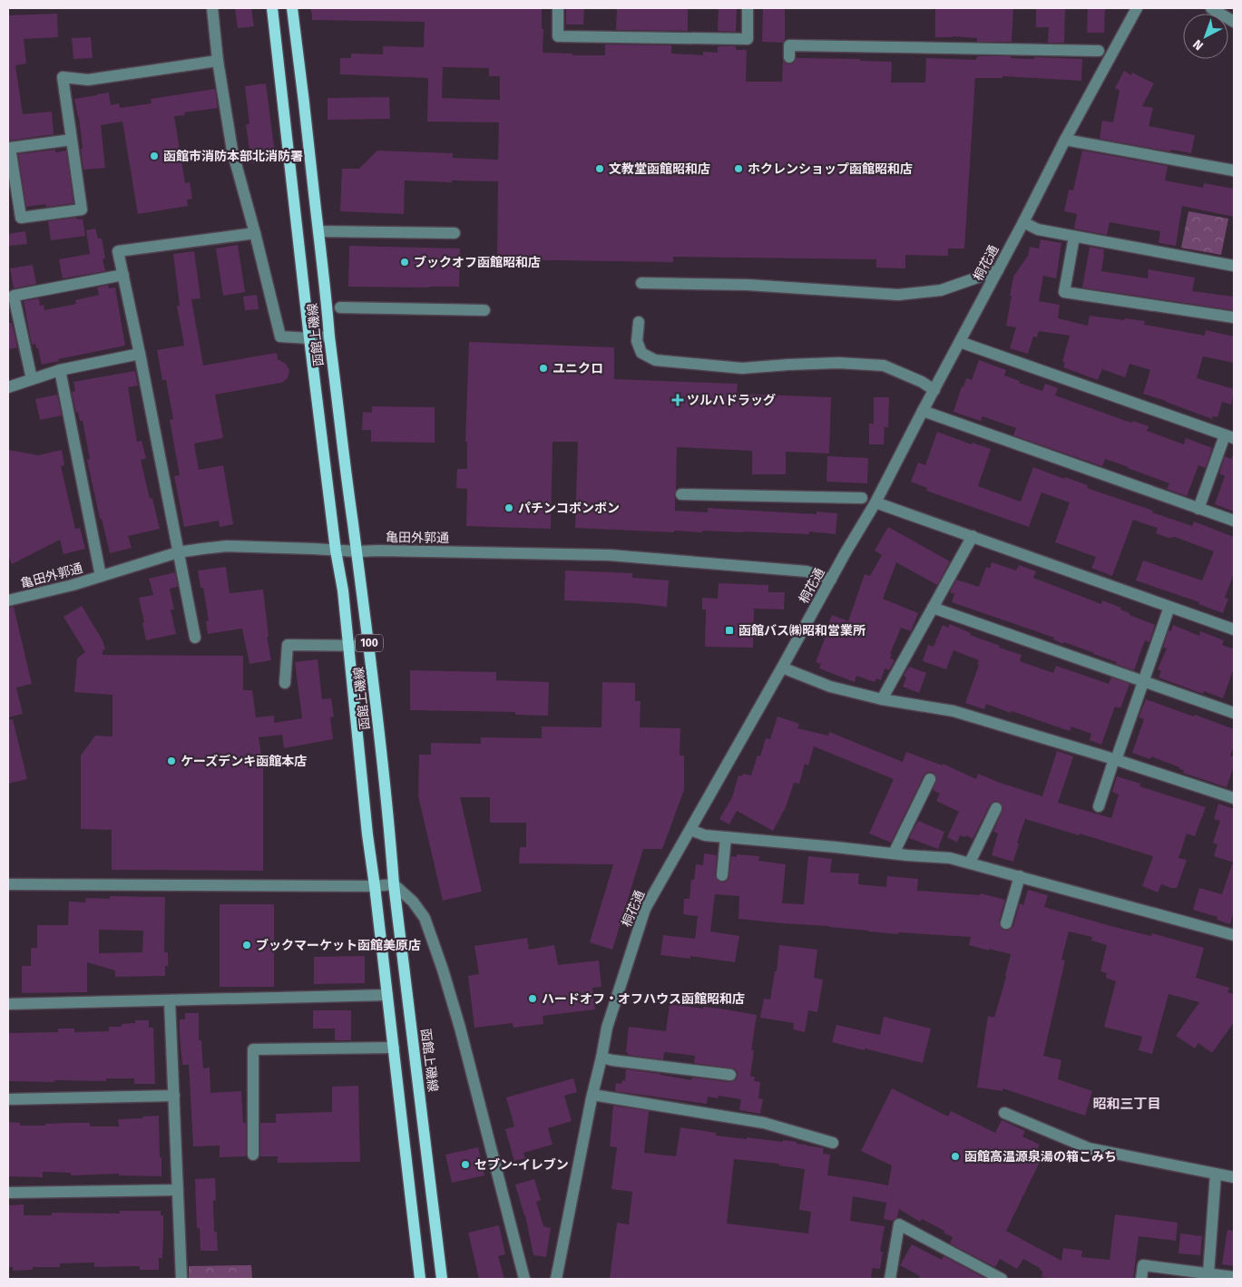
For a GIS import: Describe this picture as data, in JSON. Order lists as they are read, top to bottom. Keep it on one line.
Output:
{"streets":{"main road":["函館上磯線","100"],"street":["桐花通","亀田外郭通"]},"crossings":[["桐花通","亀田外郭通"],["函館上磯線","亀田外郭通"]],"districts":["昭和三丁目"],"places":{"other":["函館市消防本部北消防署","文教堂函館昭和店","ホクレンショップ函館昭和店","ブックオフ函館昭和店","ユニクロ","パチンコボンボン","ケーズデンキ函館本店","ブックマーケット函館美原店","ハードオフ・オフハウス函館昭和店","函館高温源泉湯の箱こみち","セブン-イレブン"],"health":["ツルハドラッグ"],"transit":["函館バス㈱昭和営業所"]},"north":"bottom left"}
